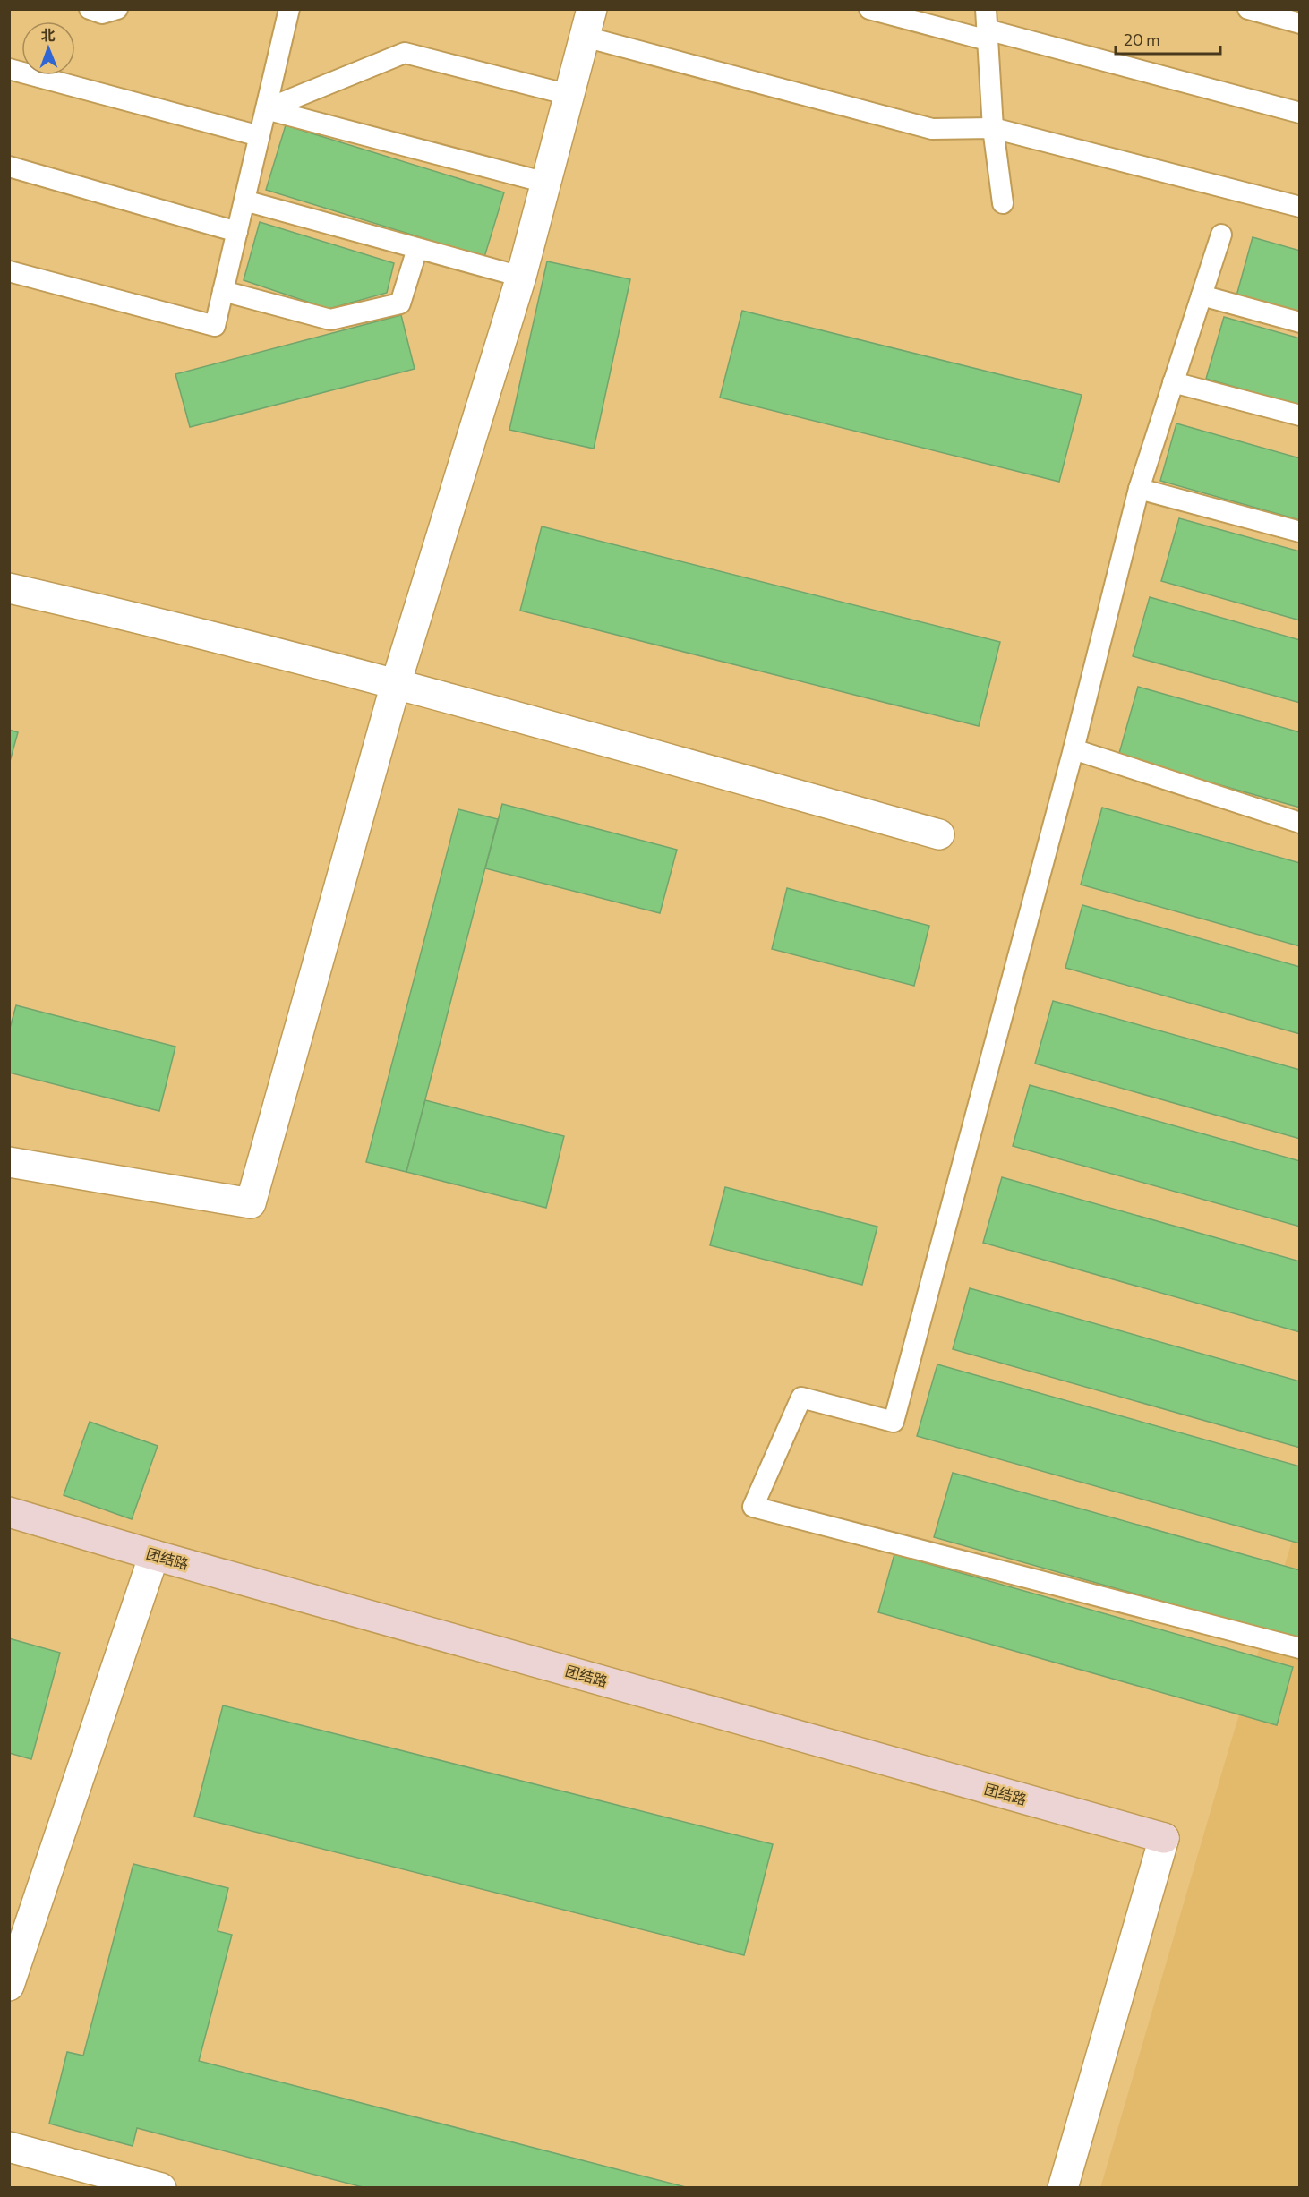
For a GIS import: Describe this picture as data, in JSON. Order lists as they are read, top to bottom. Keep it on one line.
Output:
{"streets":{"street":["团结路"]},"scale_bar":"20 m","north":"top"}
